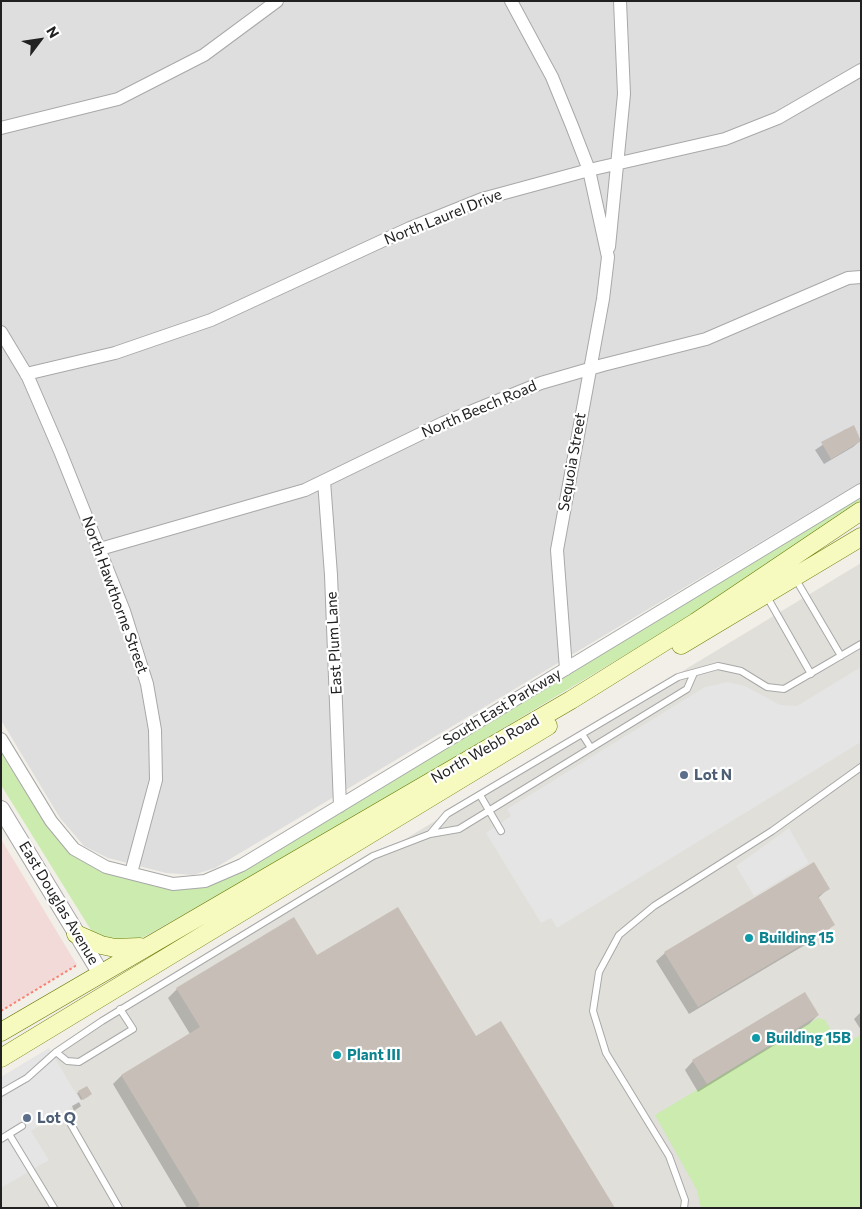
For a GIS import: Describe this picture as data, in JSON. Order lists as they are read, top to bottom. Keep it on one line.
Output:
{"streets":{"main road":["North Webb Road"],"street":["North Laurel Drive","North Beech Road","Sequoia Street","North Hawthorne Street","East Plum Lane","South East Parkway","East Douglas Avenue"]},"crossings":[["North Laurel Drive","Sequoia Street"],["North Laurel Drive","North Hawthorne Street"],["North Beech Road","Sequoia Street"],["North Beech Road","North Hawthorne Street"],["North Beech Road","East Plum Lane"],["Sequoia Street","South East Parkway"],["North Hawthorne Street","South East Parkway"],["East Plum Lane","South East Parkway"],["North Webb Road","East Douglas Avenue"]],"places":["Lot N","Building 15","Building 15B","Plant III","Lot Q"],"north":"top right"}
